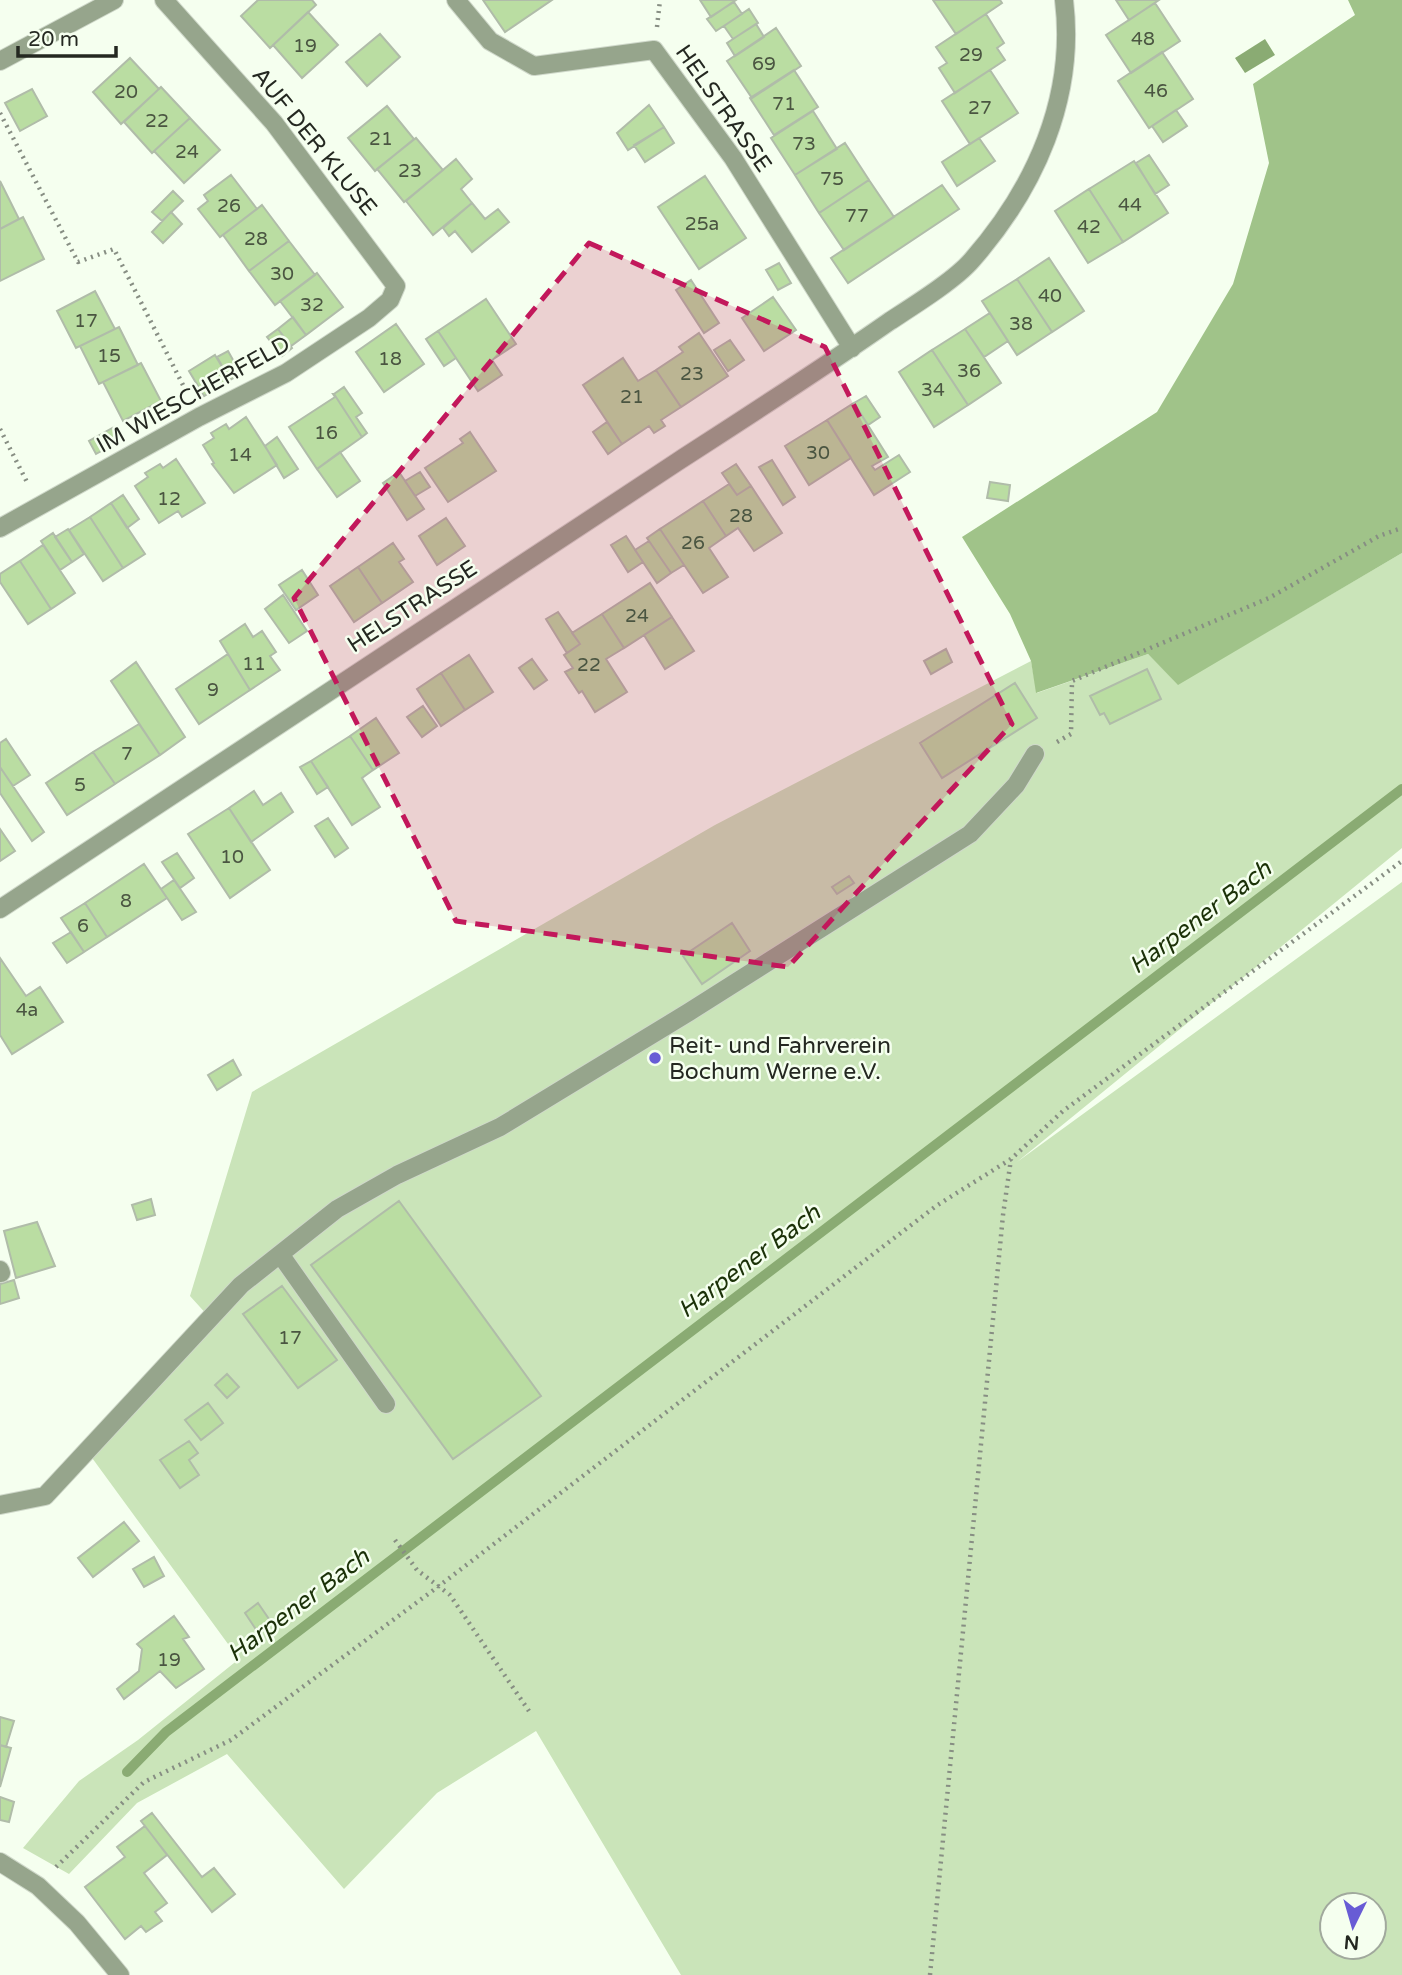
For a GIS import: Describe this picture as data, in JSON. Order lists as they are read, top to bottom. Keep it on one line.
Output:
{"streets":{"street":["HELSTRASSE","AUF DER KLUSE","IM WIESCHERFELD"]},"crossings":[["AUF DER KLUSE","IM WIESCHERFELD"]],"water":["Harpener Bach"],"places":["Reit- und Fahrverein Bochum Werne e.V."],"house_numbers":["48","19","29","69","46","20","71","27","22","21","73","24","23","75","44","26","77","25a","42","28","30","40","32","17","38","15","18","36","23","34","21","16","30","14","12","28","26","24","11","22","9","7","5","10","8","6","4a","17","19"],"scale_bar":"20 m","north":"bottom"}
